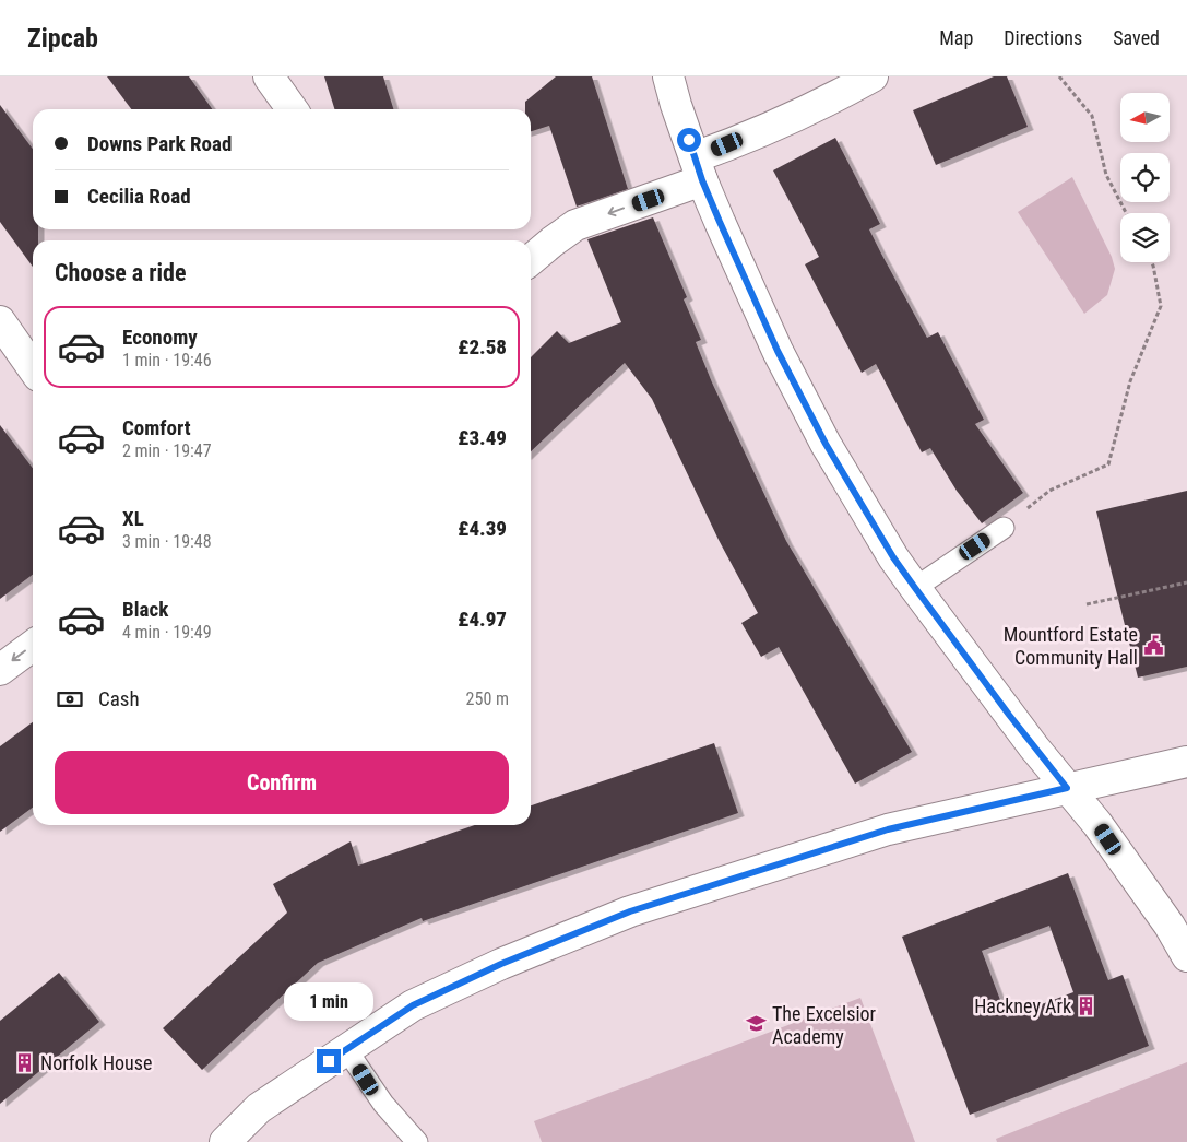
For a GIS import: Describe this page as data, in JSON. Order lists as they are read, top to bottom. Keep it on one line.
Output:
{"places":{"public building":["Mountford Estate Community Hall"],"building":["Hackney Ark","Norfolk House"],"school or university":["The Excelsior Academy"]},"north":"left","page":{"header":"Zipcab","nav":["Map","Directions","Saved"],"banner":["Downs Park Road","Cecilia Road"],"heading":"Choose a ride","list":[{"name":"Economy","note":"1 min · 19:46","value":"£2.58"},{"name":"Comfort","note":"2 min · 19:47","value":"£3.49"},{"name":"XL","note":"3 min · 19:48","value":"£4.39"},{"name":"Black","note":"4 min · 19:49","value":"£4.97"}],"pay":["Cash","250 m"],"buttons":"Confirm","bubble":"1 min"}}
